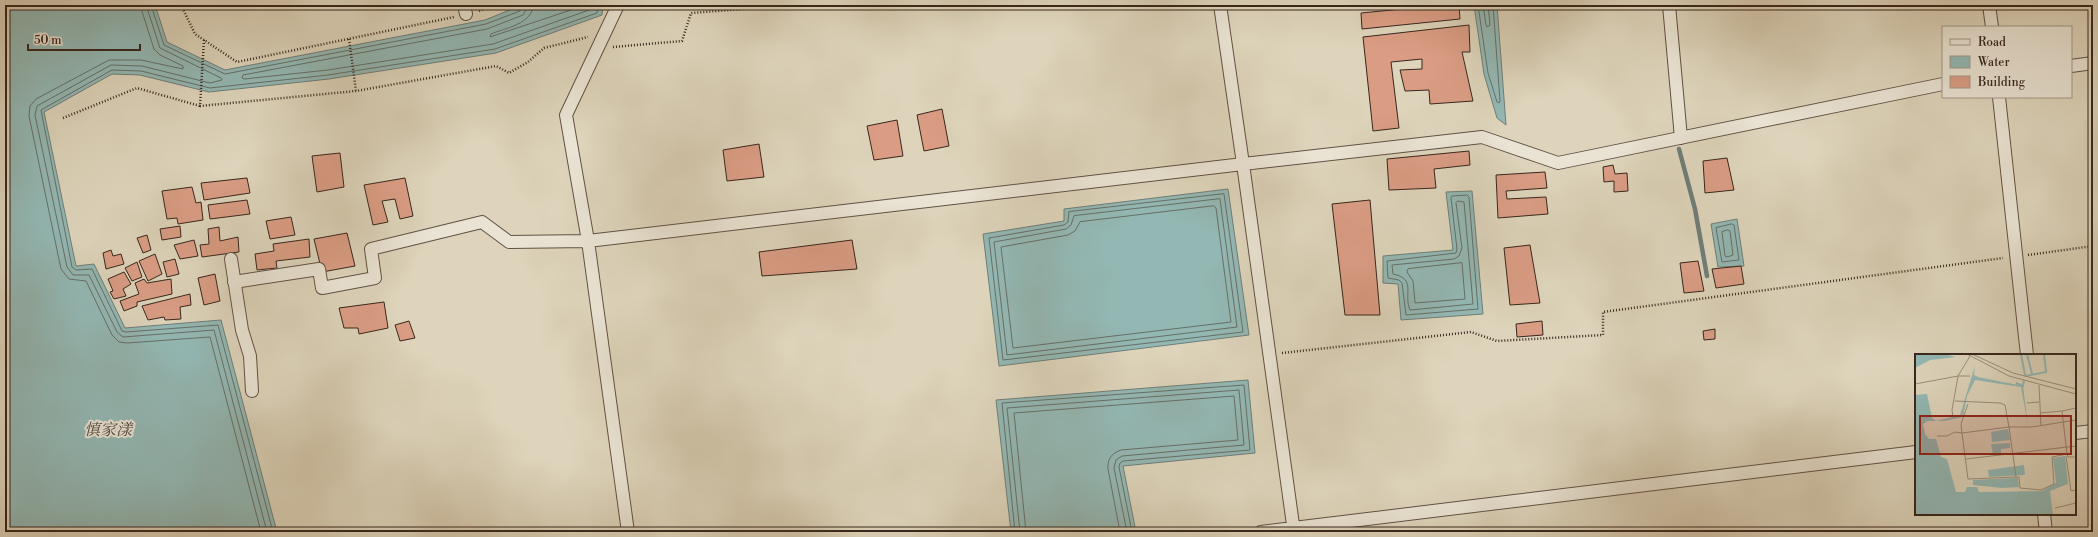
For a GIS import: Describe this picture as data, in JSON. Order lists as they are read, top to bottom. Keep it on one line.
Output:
{"water":["慎家漾"],"legend":["Road","Water","Building"],"scale_bar":"50 m"}
